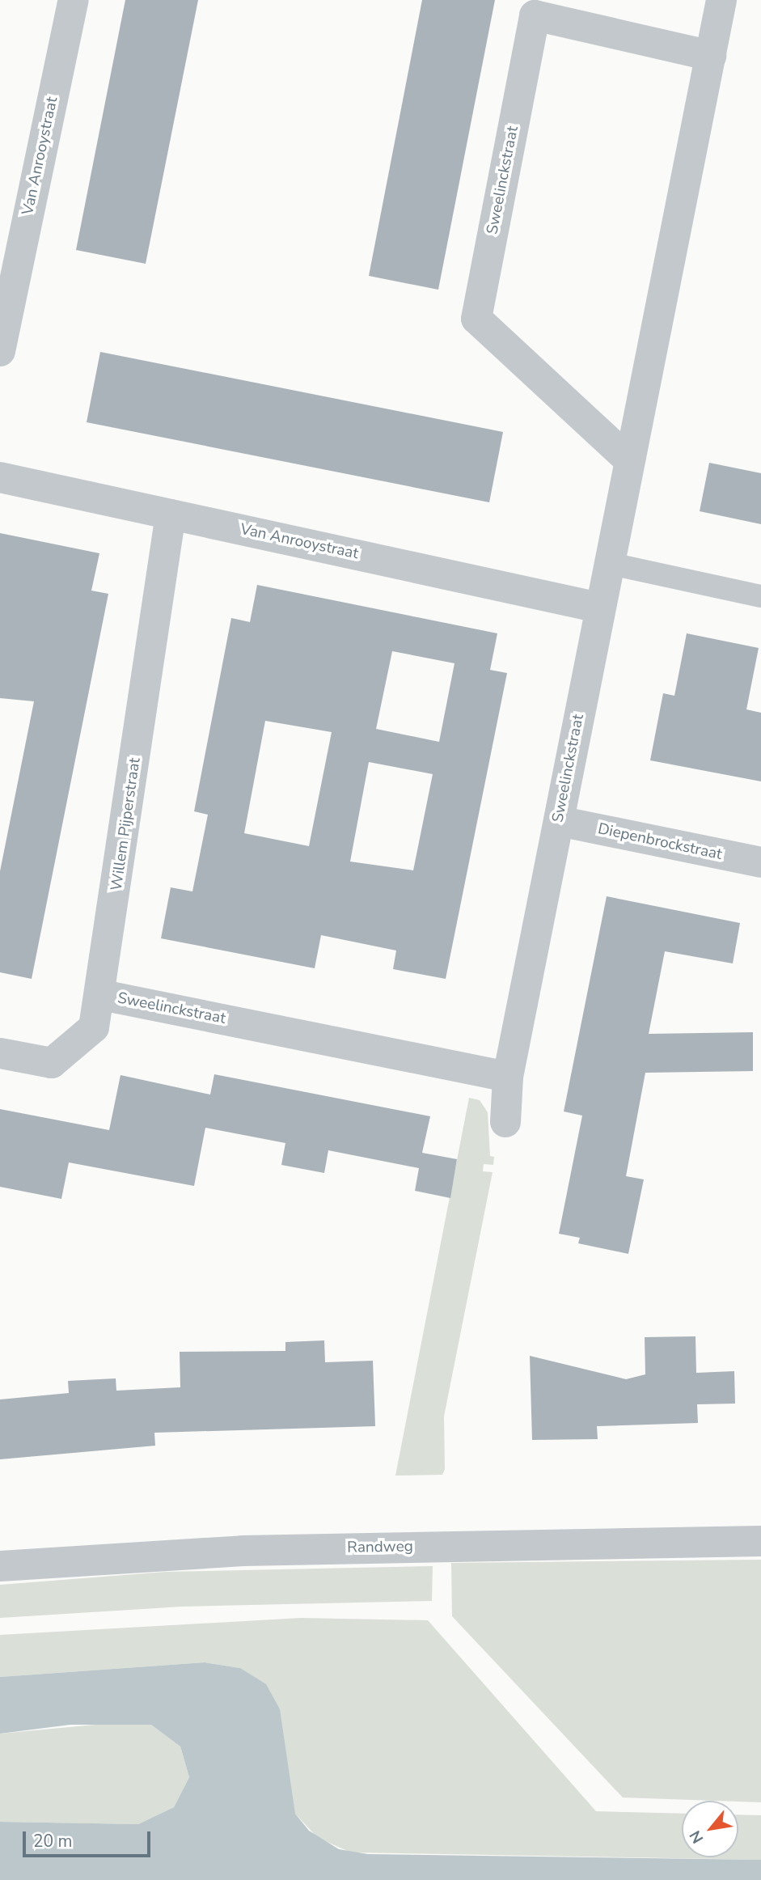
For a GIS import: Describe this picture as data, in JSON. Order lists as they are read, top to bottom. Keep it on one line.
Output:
{"streets":{"street":["Van Anrooystraat","Sweelinckstraat","Willem Pijperstraat","Diepenbrockstraat","Randweg"]},"crossings":[["Van Anrooystraat","Sweelinckstraat"],["Van Anrooystraat","Willem Pijperstraat"],["Sweelinckstraat","Willem Pijperstraat"],["Sweelinckstraat","Diepenbrockstraat"]],"scale_bar":"20 m","north":"bottom left"}
